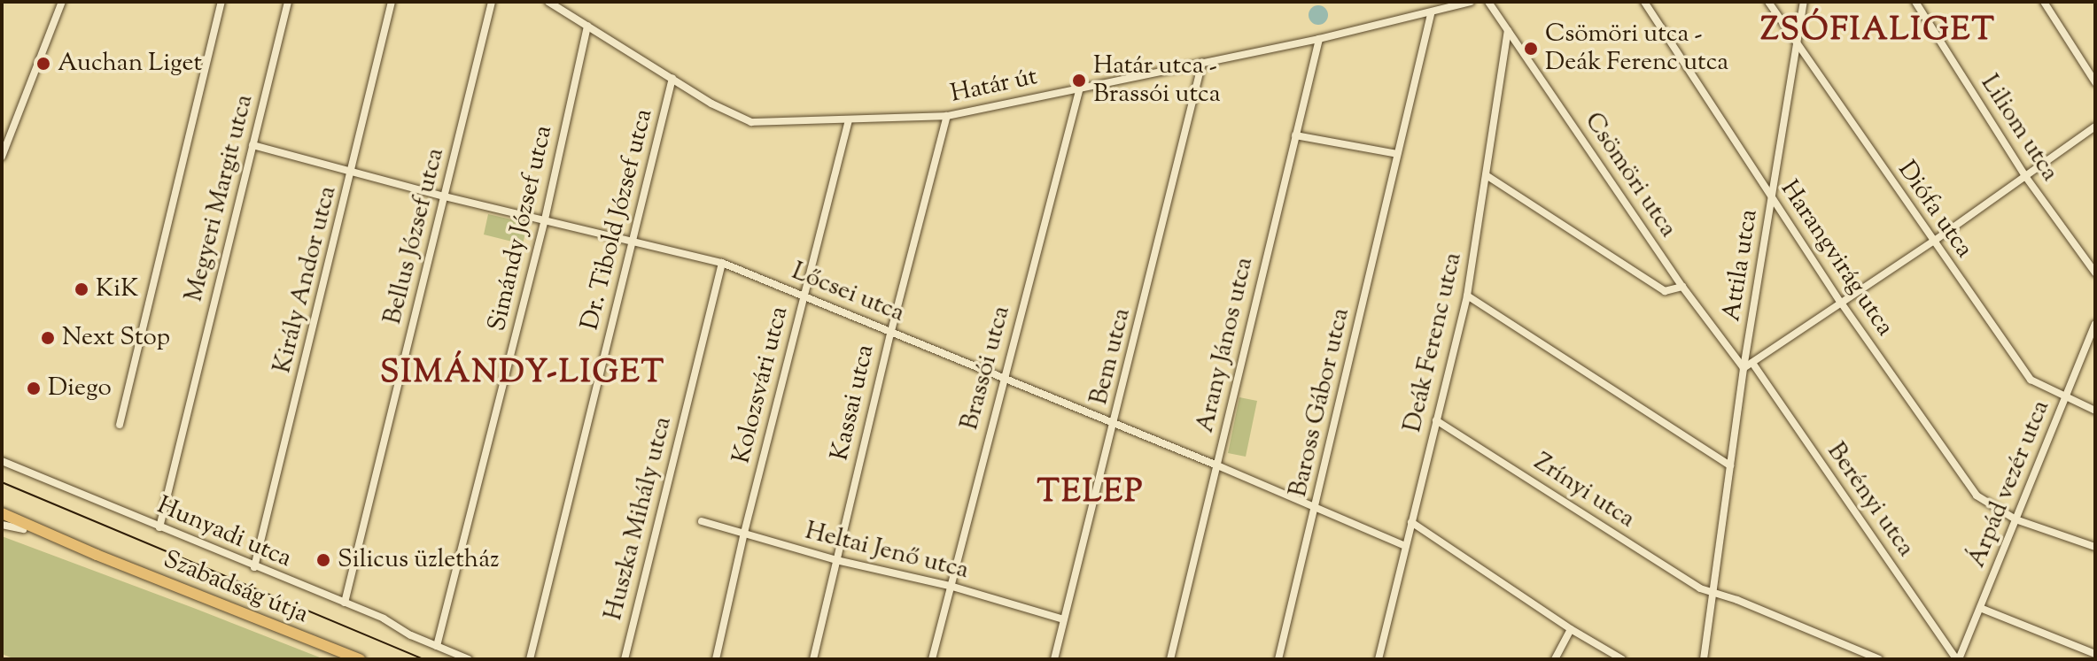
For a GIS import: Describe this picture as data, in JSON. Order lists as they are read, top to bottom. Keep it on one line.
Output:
{"streets":{"main road":["Szabadság útja"],"street":["Határ út","Liliom utca","Csömöri utca","Megyeri Margit utca","Diófa utca","Dr. Tibold József utca","Simándy József utca","Bellus József utca","Harangvirág utca","Attila utca","Király Andor utca","Lőcsei utca","Deák Ferenc utca","Arany János utca","Bem utca","Brassói utca","Kolozsvári utca","Kassai utca","Baross Gábor utca","Árpád vezér utca","Zrínyi utca","Berényi utca","Huszka Mihály utca","Hunyadi utca","Heltai Jenő utca"]},"crossings":[["Határ út","Dr. Tibold József utca"],["Határ út","Simándy József utca"],["Határ út","Arany János utca"],["Határ út","Bem utca"],["Határ út","Brassói utca"],["Határ út","Kolozsvári utca"],["Határ út","Kassai utca"],["Határ út","Baross Gábor utca"],["Csömöri utca","Attila utca"],["Csömöri utca","Deák Ferenc utca"],["Megyeri Margit utca","Lőcsei utca"],["Megyeri Margit utca","Hunyadi utca"],["Diófa utca","Attila utca"],["Diófa utca","Árpád vezér utca"],["Dr. Tibold József utca","Lőcsei utca"],["Simándy József utca","Lőcsei utca"],["Simándy József utca","Hunyadi utca"],["Bellus József utca","Lőcsei utca"],["Bellus József utca","Hunyadi utca"],["Harangvirág utca","Attila utca"],["Harangvirág utca","Árpád vezér utca"],["Attila utca","Zrínyi utca"],["Király Andor utca","Lőcsei utca"],["Király Andor utca","Hunyadi utca"],["Lőcsei utca","Deák Ferenc utca"],["Lőcsei utca","Arany János utca"],["Lőcsei utca","Bem utca"],["Lőcsei utca","Brassói utca"],["Lőcsei utca","Kolozsvári utca"],["Lőcsei utca","Kassai utca"],["Lőcsei utca","Baross Gábor utca"],["Lőcsei utca","Huszka Mihály utca"],["Deák Ferenc utca","Zrínyi utca"],["Bem utca","Heltai Jenő utca"],["Brassói utca","Heltai Jenő utca"],["Kolozsvári utca","Heltai Jenő utca"],["Kassai utca","Heltai Jenő utca"],["Árpád vezér utca","Berényi utca"]],"districts":["ZSÓFIALIGET","SIMÁNDY-LIGET","TELEP"],"places":["Csömöri utca - Deák Ferenc utca","Auchan Liget","Határ utca - Brassói utca","KiK","Next Stop","Diego","Silicus üzletház"]}
